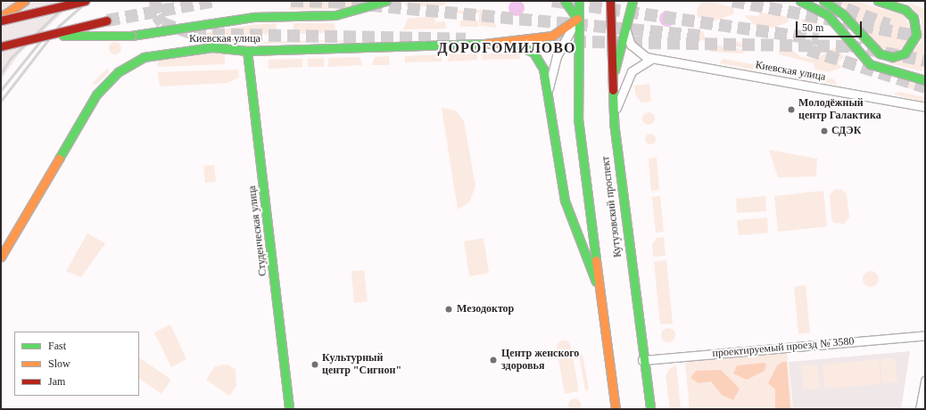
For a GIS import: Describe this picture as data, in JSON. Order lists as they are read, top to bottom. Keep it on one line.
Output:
{"streets":{"main road":["Киевская улица","Кутузовский проспект","Студенческая улица"],"street":["проектируемый проезд № 3580"]},"crossings":[["Киевская улица","Студенческая улица"],["Кутузовский проспект","проектируемый проезд № 3580"]],"districts":["ДОРОГОМИЛОВО"],"places":["Молодёжный центр Галактика","СДЭК","Мезодоктор","Центр женского здоровья","Культурный центр \"Сигнон\""],"legend":["Fast","Slow","Jam"],"scale_bar":"50 m"}
